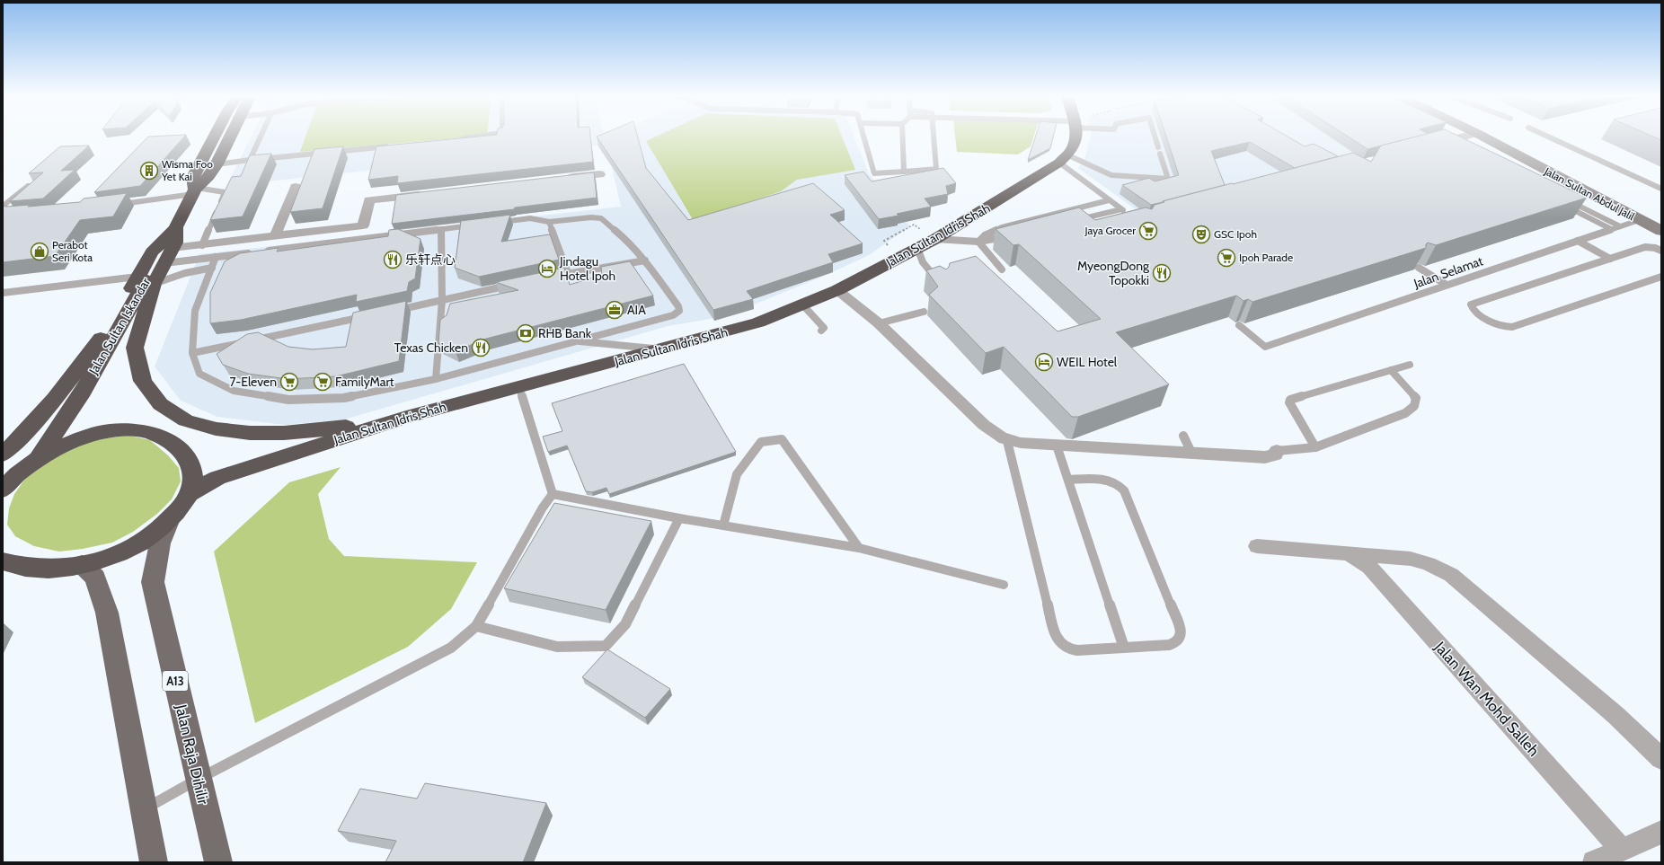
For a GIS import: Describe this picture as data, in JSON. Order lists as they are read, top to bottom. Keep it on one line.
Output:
{"streets":{"highway":["Jalan Sultan Idris Shah","Jalan Sultan Iskandar"],"main road":["A13","Jalan Raja Dihilir"],"street":["Jalan Sultan Abdul Jalil","Jalan Wan Mohd Salleh"],"lane":["Jalan Selamat"]},"crossings":[["Jalan Sultan Abdul Jalil","Jalan Selamat"]],"places":{"building":["Wisma Foo Yet Kai"],"supermarket":["Jaya Grocer","Ipoh Parade","7-Eleven","FamilyMart"],"theatre":["GSC Ipoh"],"shop":["Perabot Seri Kota"],"restaurant":["乐轩点心","MyeongDong Topokki","Texas Chicken"],"hotel":["Jindagu Hotel Ipoh","WEIL Hotel"],"office":["AIA"],"bank":["RHB Bank"]}}
